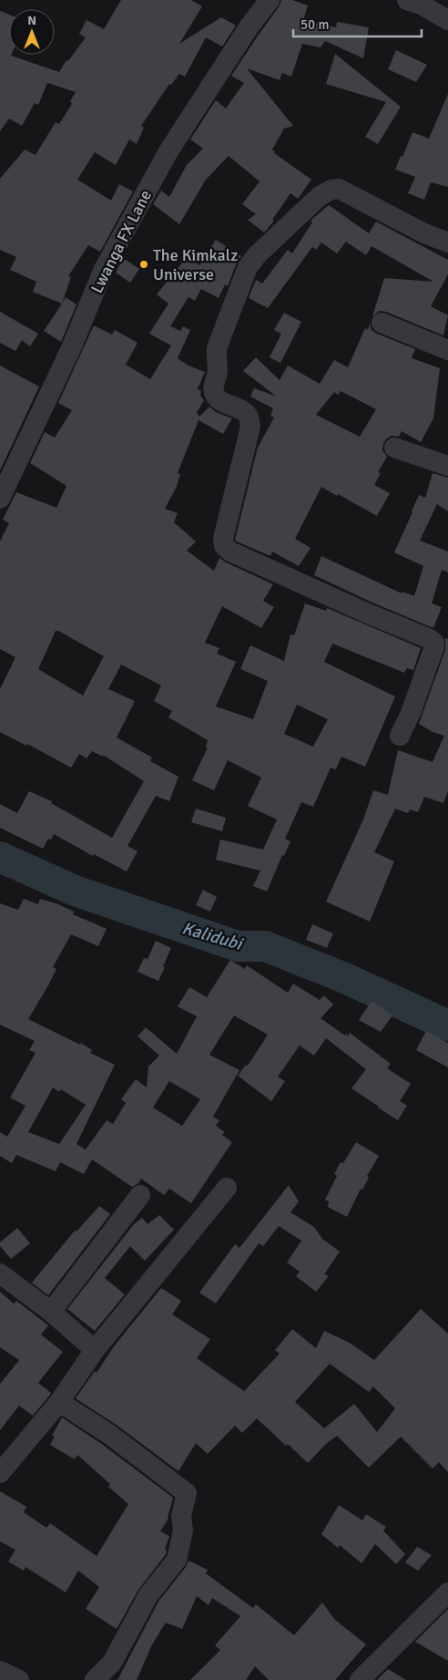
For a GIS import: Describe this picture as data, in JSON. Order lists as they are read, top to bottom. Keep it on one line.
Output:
{"streets":{"street":["Lwanga FX Lane"]},"water":["Kalidubi"],"places":["The Kimkalz Universe"],"scale_bar":"50 m","north":"top"}
